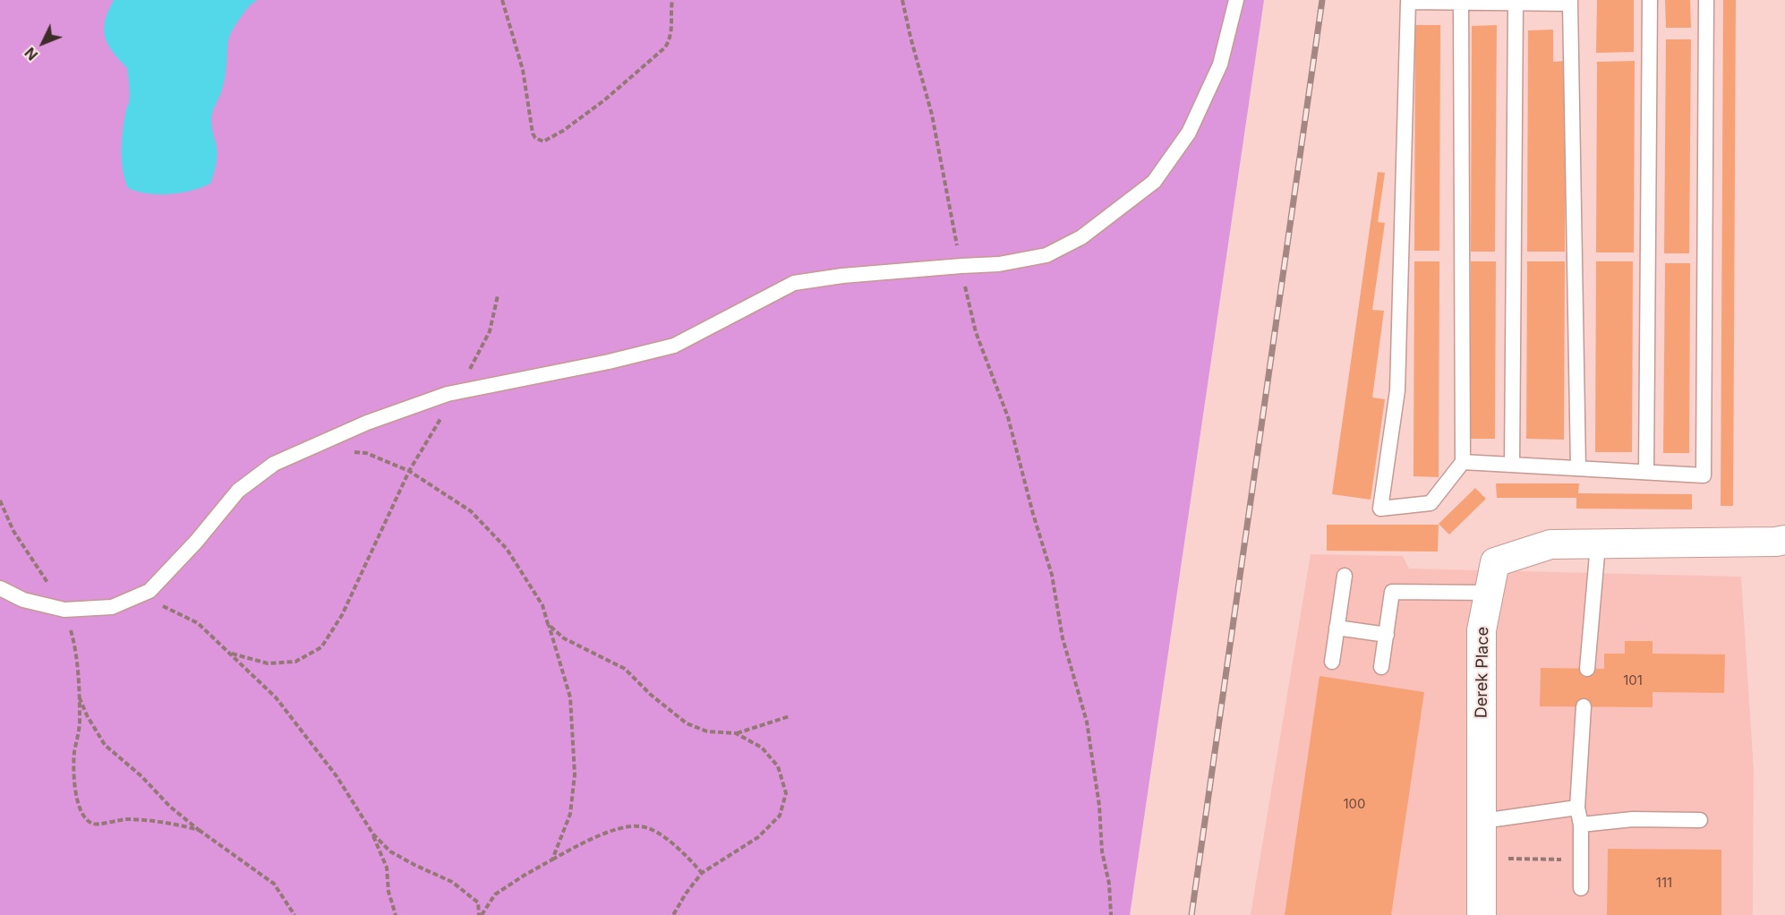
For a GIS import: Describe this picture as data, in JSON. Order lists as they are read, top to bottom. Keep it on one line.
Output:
{"streets":{"street":["Derek Place"]},"house_numbers":["101","100","111"],"north":"bottom left"}
